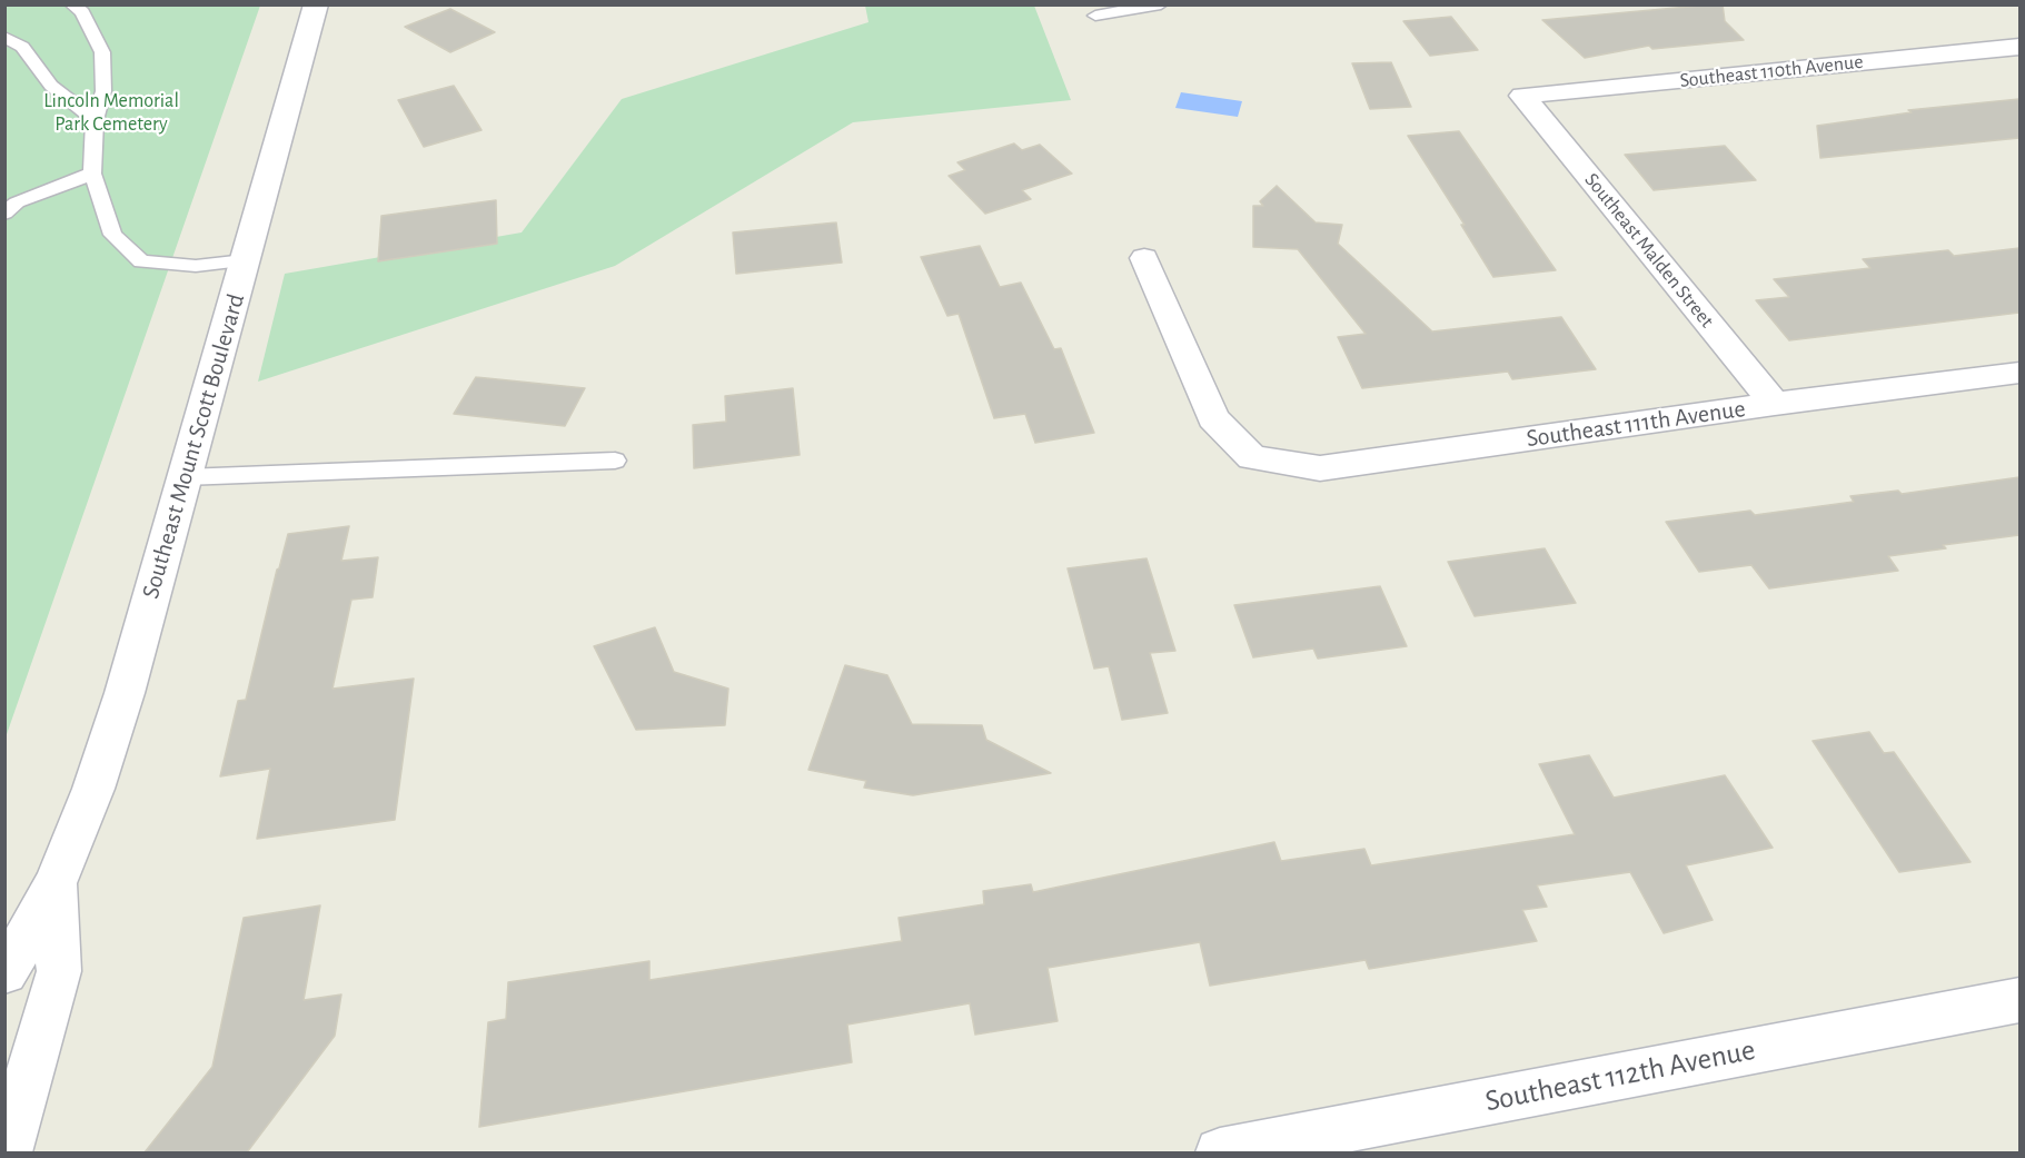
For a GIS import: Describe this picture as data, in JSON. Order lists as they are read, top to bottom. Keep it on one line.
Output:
{"streets":{"street":["Southeast 110th Avenue","Southeast Malden Street","Southeast 111th Avenue","Southeast Mount Scott Boulevard","Southeast 112th Avenue"]},"crossings":[["Southeast 110th Avenue","Southeast Malden Street"],["Southeast Malden Street","Southeast 111th Avenue"]],"parks":["Lincoln Memorial Park Cemetery"]}
